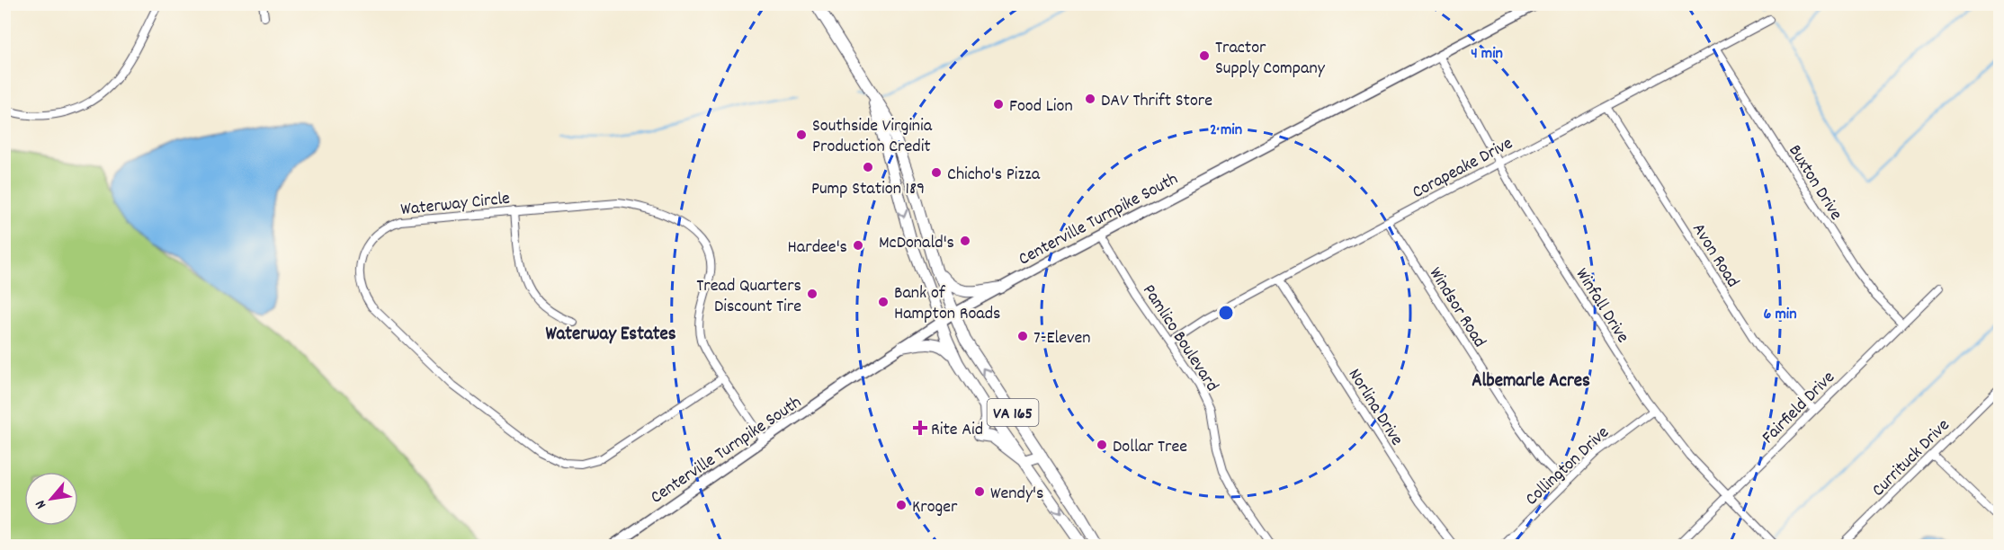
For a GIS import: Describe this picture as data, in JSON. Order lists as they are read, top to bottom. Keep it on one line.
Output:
{"streets":{"highway":["VA 165"],"main road":["Centerville Turnpike South"],"street":["Corapeake Drive","Buxton Drive","Waterway Circle","Avon Road","Winfall Drive","Windsor Road","Pamlico Boulevard","Norlina Drive","Fairfield Drive","Currituck Drive","Collington Drive"]},"crossings":[["Corapeake Drive","Buxton Drive"],["Corapeake Drive","Avon Road"],["Corapeake Drive","Winfall Drive"],["Corapeake Drive","Windsor Road"],["Corapeake Drive","Pamlico Boulevard"],["Corapeake Drive","Norlina Drive"],["Buxton Drive","Fairfield Drive"],["Waterway Circle","Centerville Turnpike South"],["Centerville Turnpike South","Winfall Drive"],["Centerville Turnpike South","Pamlico Boulevard"],["Centerville Turnpike South","VA 165"],["Avon Road","Fairfield Drive"],["Winfall Drive","Fairfield Drive"],["Winfall Drive","Collington Drive"],["Windsor Road","Collington Drive"]],"districts":["Waterway Estates","Albemarle Acres"],"places":{"other":["Tractor Supply Company","DAV Thrift Store","Food Lion","Southside Virginia Production Credit","Pump Station 189","Chicho's Pizza","McDonald's","Hardee's","Tread Quarters Discount Tire","Bank of Hampton Roads","7-Eleven","Dollar Tree","Wendy's","Kroger"],"health":["Rite Aid"]},"north":"bottom left","rings":["4 min","2 min","6 min"]}
